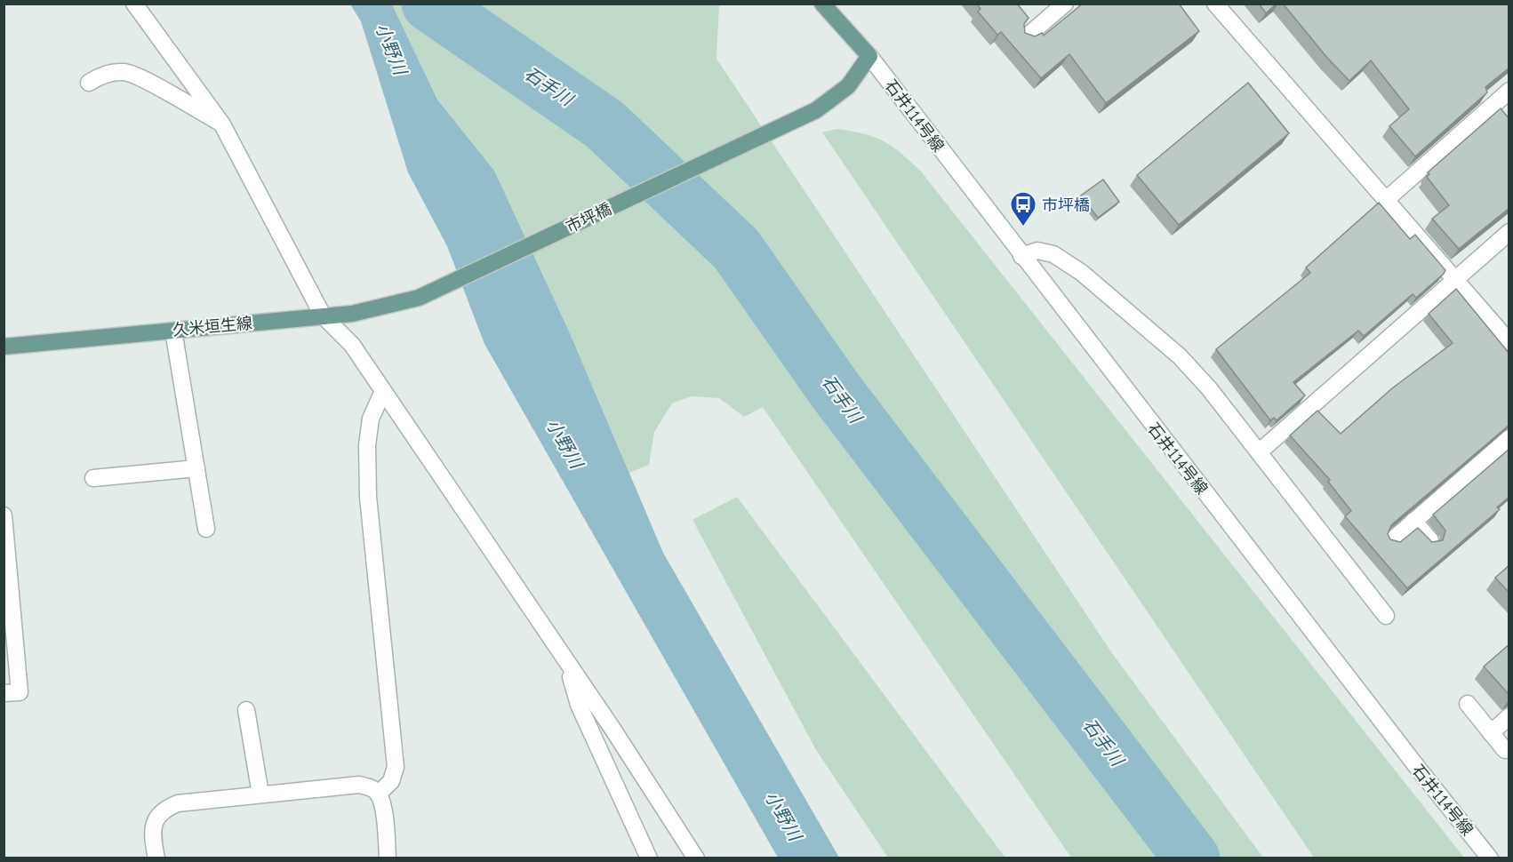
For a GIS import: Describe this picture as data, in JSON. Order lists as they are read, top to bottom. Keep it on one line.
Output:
{"streets":{"main road":["市坪橋","久米垣生線"],"street":["石井114号線"]},"crossings":[["石井114号線","市坪橋"],["市坪橋","久米垣生線"]],"water":["小野川","石手川"],"places":{"bus stop":["市坪橋"]}}
